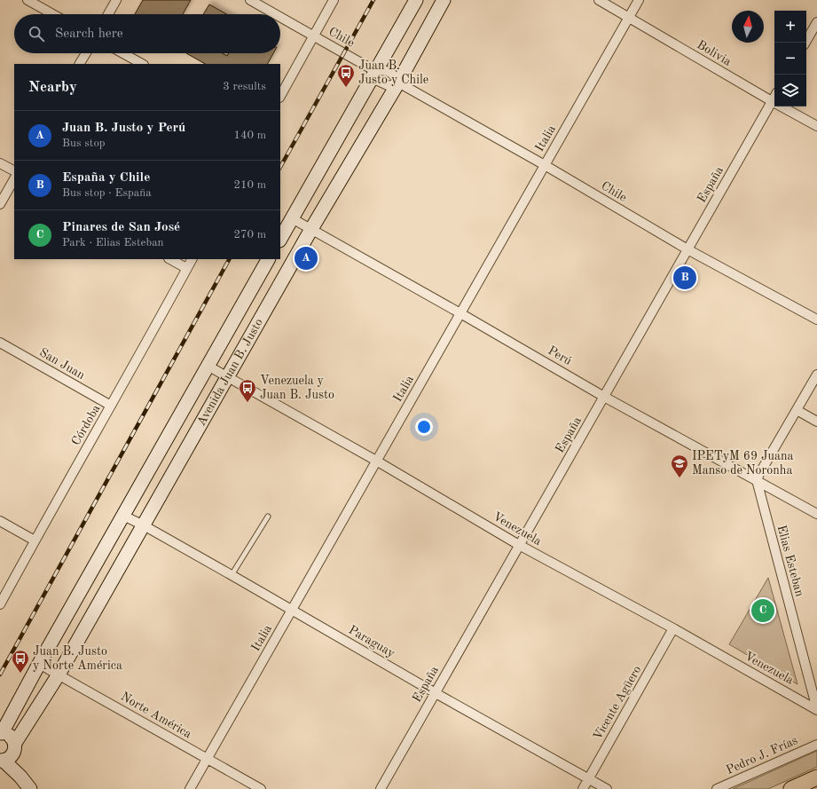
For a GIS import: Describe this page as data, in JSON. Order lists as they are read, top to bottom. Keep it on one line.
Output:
{"streets":{"main road":["Avenida Juan B. Justo"],"street":["Chile","Bolivia","Italia","España","Perú","San Juan","Córdoba","Venezuela","Elias Esteban","Paraguay","Vicente Agüero","Norte América","Pedro J. Frías"]},"crossings":[["Chile","Italia"],["Chile","España"],["Chile","Avenida Juan B. Justo"],["Bolivia","Italia"],["Bolivia","España"],["Italia","Perú"],["Italia","Venezuela"],["Italia","Paraguay"],["Italia","Norte América"],["España","Perú"],["España","Venezuela"],["España","Paraguay"],["Perú","Avenida Juan B. Justo"],["Perú","Elias Esteban"],["San Juan","Córdoba"],["Avenida Juan B. Justo","Venezuela"],["Avenida Juan B. Justo","Paraguay"],["Avenida Juan B. Justo","Norte América"],["Venezuela","Elias Esteban"],["Venezuela","Vicente Agüero"],["Paraguay","Vicente Agüero"]],"places":{"bus stop":["Juan B. Justo y Chile","Venezuela y Juan B. Justo","Juan B. Justo y Norte América"],"school or university":["IPETyM 69 Juana Manso de Noronha"]},"north":"top","page":{"map_buttons":["+","−"],"search":"Search here","heading":["Nearby","3 results"],"list":[{"mark":"A","name":"Juan B. Justo y Perú","note":"Bus stop","value":"140 m"},{"mark":"B","name":"España y Chile","note":"Bus stop · España","value":"210 m"},{"mark":"C","name":"Pinares de San José","note":"Park · Elias Esteban","value":"270 m"}],"pins":["A","B","C"]}}
